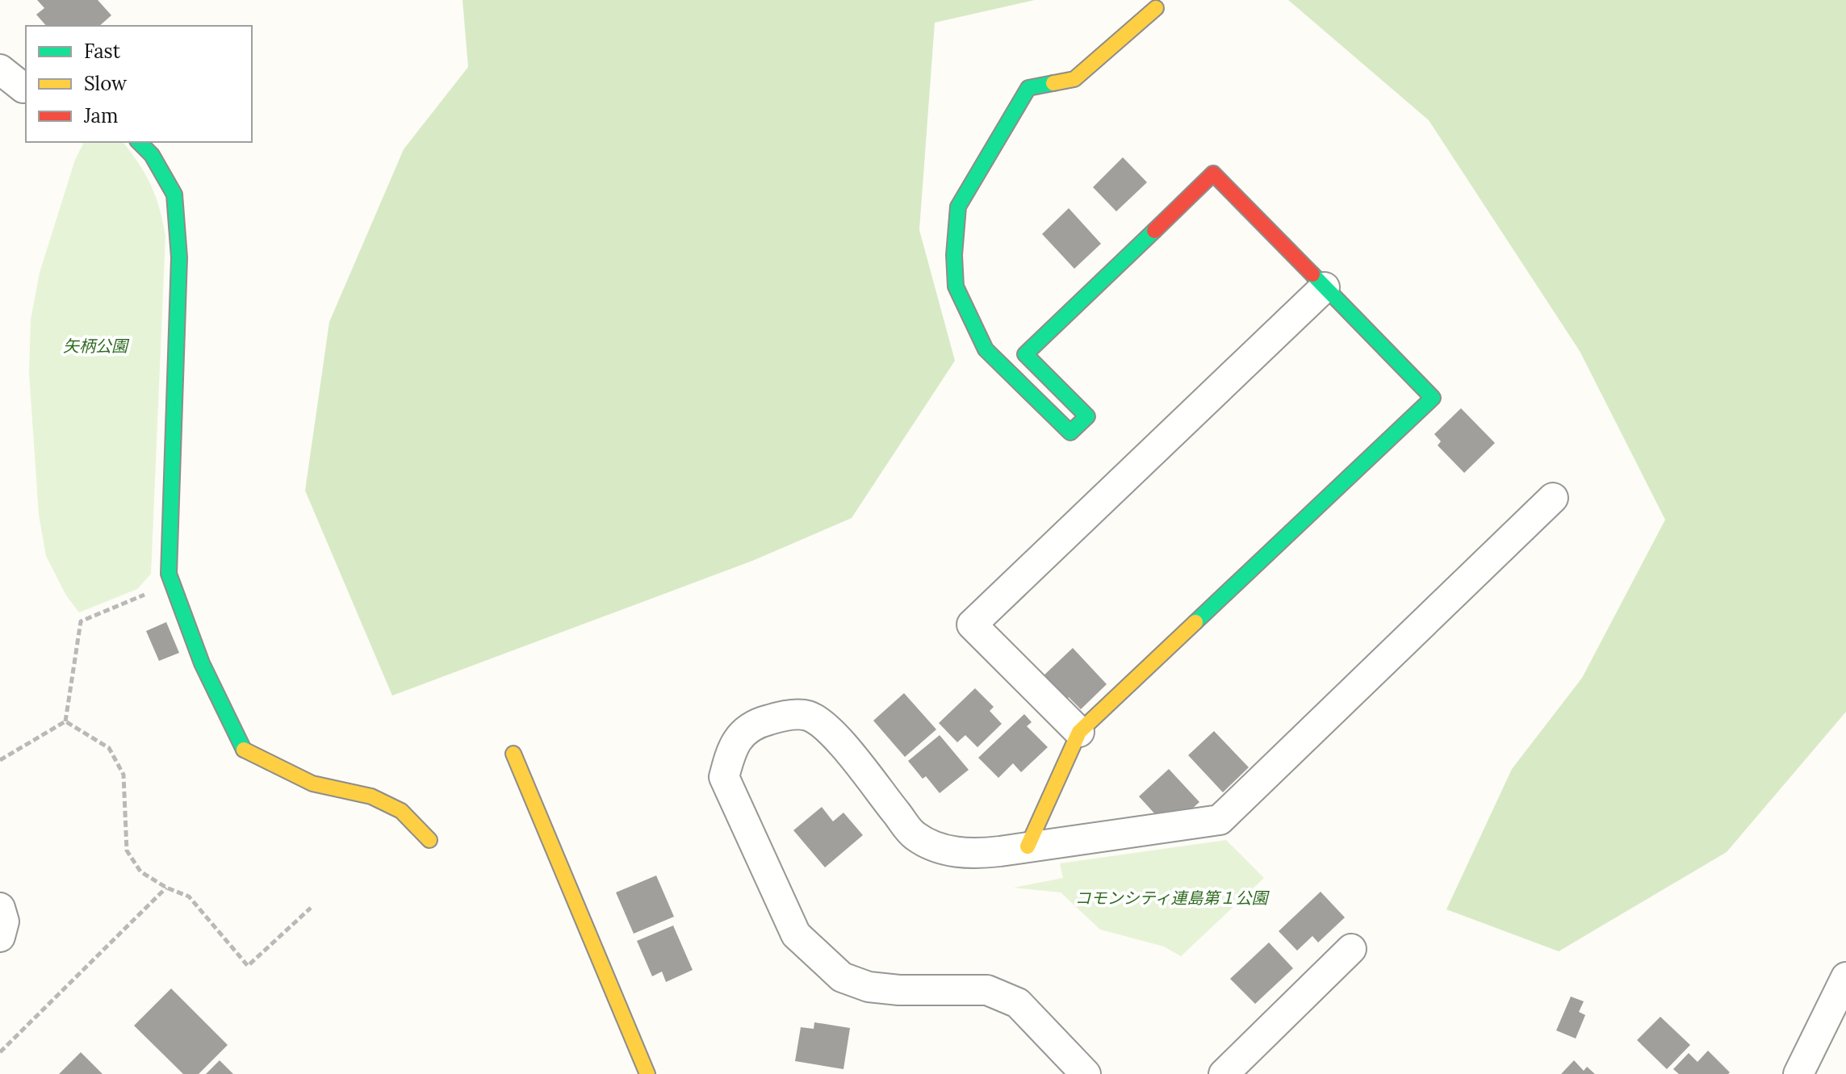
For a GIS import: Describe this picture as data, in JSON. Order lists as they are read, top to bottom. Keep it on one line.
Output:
{"parks":["矢柄公園","コモンシティ連島第１公園"],"legend":["Fast","Slow","Jam"]}
